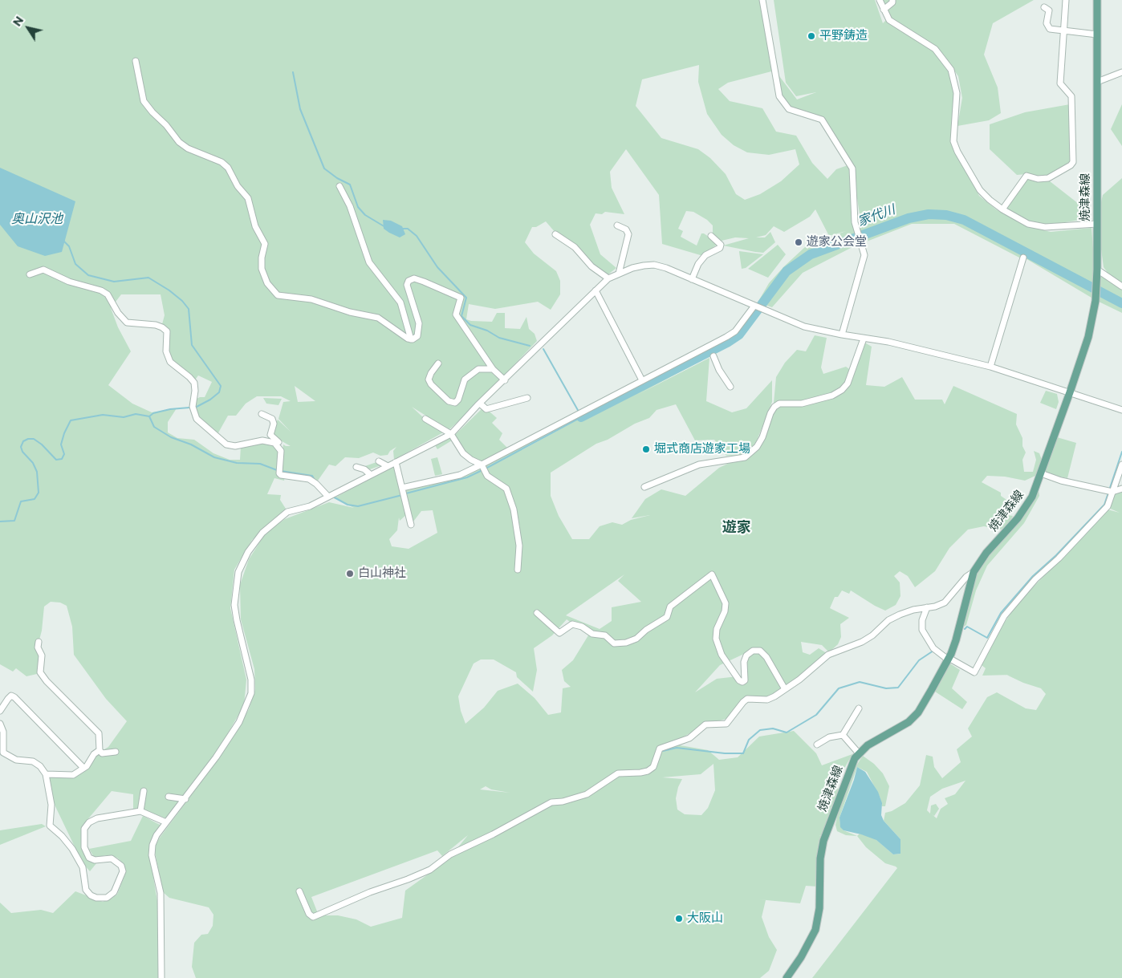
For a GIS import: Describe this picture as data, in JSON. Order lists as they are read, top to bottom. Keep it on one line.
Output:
{"streets":{"main road":["焼津森線"]},"districts":["遊家"],"water":["家代川","奥山沢池"],"places":["平野鋳造","遊家公会堂","堀式商店遊家工場","白山神社","大阪山"],"north":"top left"}
